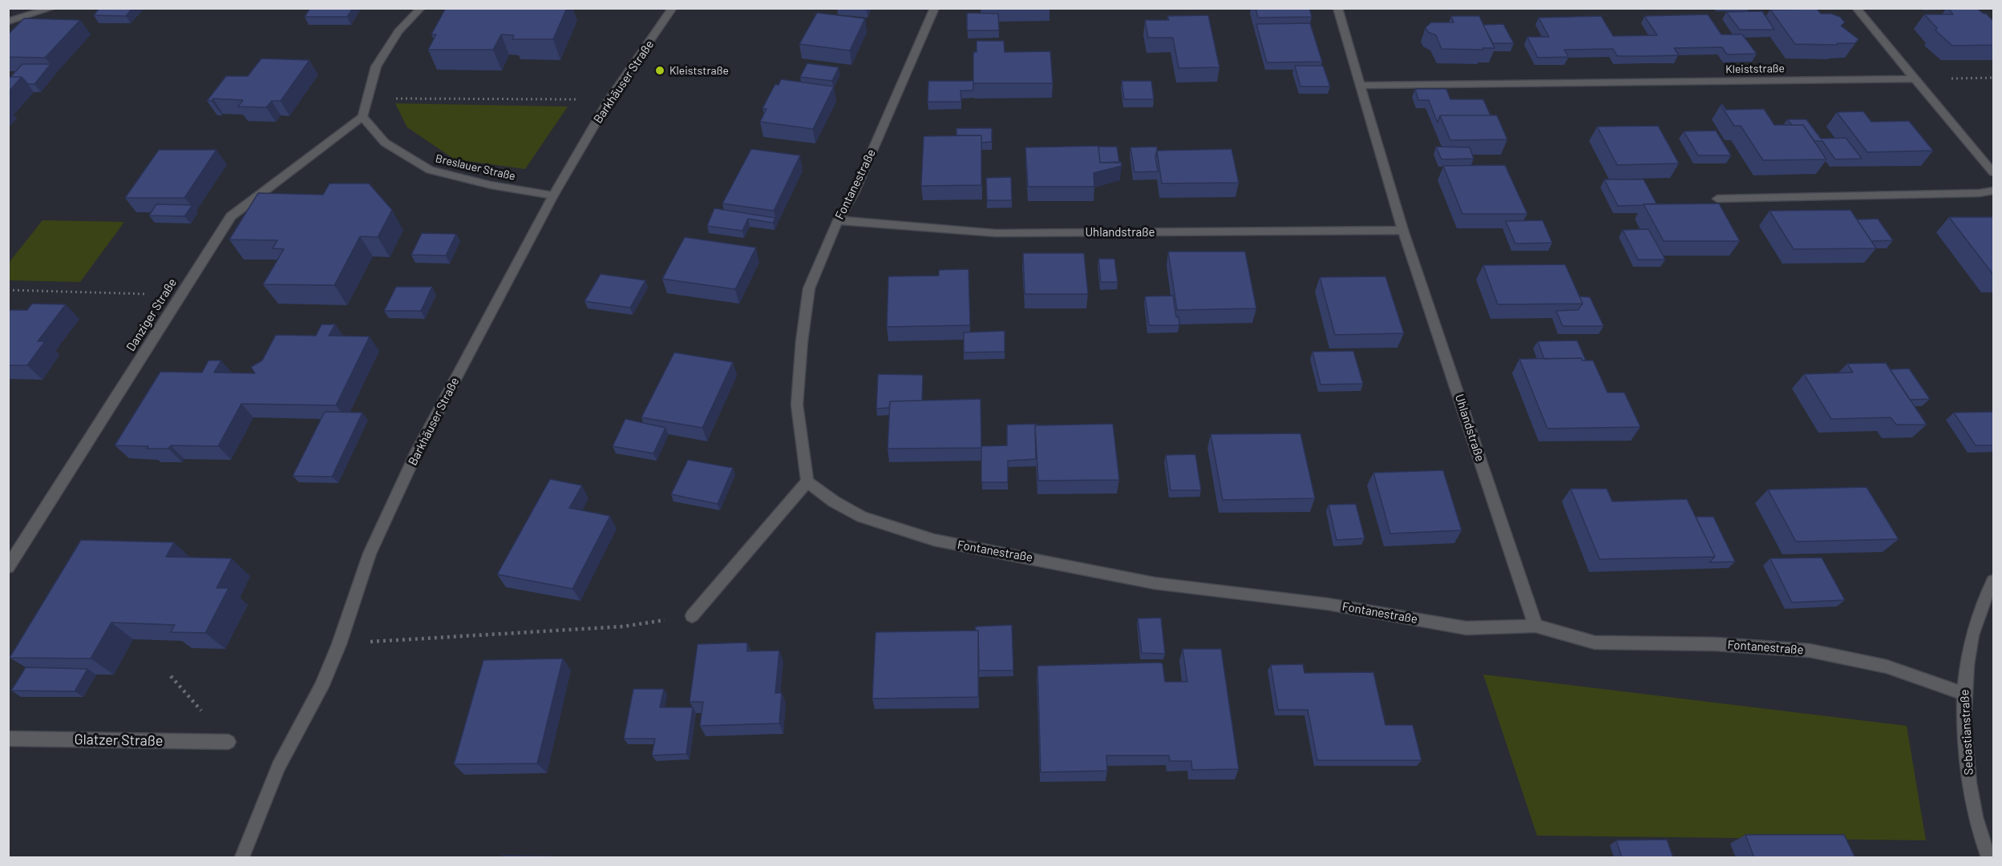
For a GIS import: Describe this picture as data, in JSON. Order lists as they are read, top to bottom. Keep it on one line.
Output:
{"streets":{"street":["Kleiststraße","Barkhäuser Straße","Breslauer Straße","Fontanestraße","Uhlandstraße","Danziger Straße","Sebastianstraße","Glatzer Straße"]},"crossings":[["Kleiststraße","Uhlandstraße"],["Barkhäuser Straße","Breslauer Straße"],["Breslauer Straße","Danziger Straße"],["Fontanestraße","Uhlandstraße"],["Fontanestraße","Sebastianstraße"]],"places":["Kleiststraße"]}
